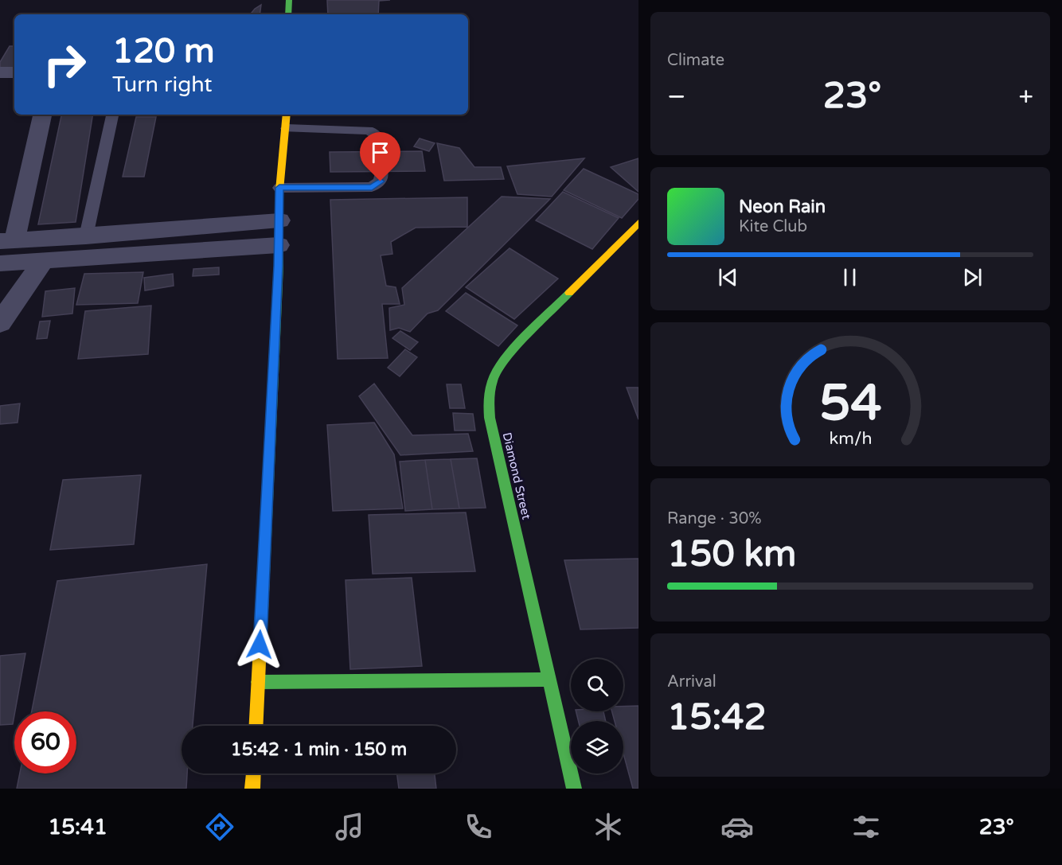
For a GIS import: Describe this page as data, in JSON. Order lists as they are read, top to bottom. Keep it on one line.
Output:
{"streets":{"street":["Diamond Street"]},"page":{"tile":["Climate",["Range · 30%","150 km"],["Arrival","15:42"]],"turn":["120 m","Turn right"],"heat":["−","23°","+"],"song":["Neon Rain","Kite Club"],"limit":"60","trip":"15:42 · 1 min · 150 m","tabs":["15:41","23°"],"gauge":["54","km/h"]}}
